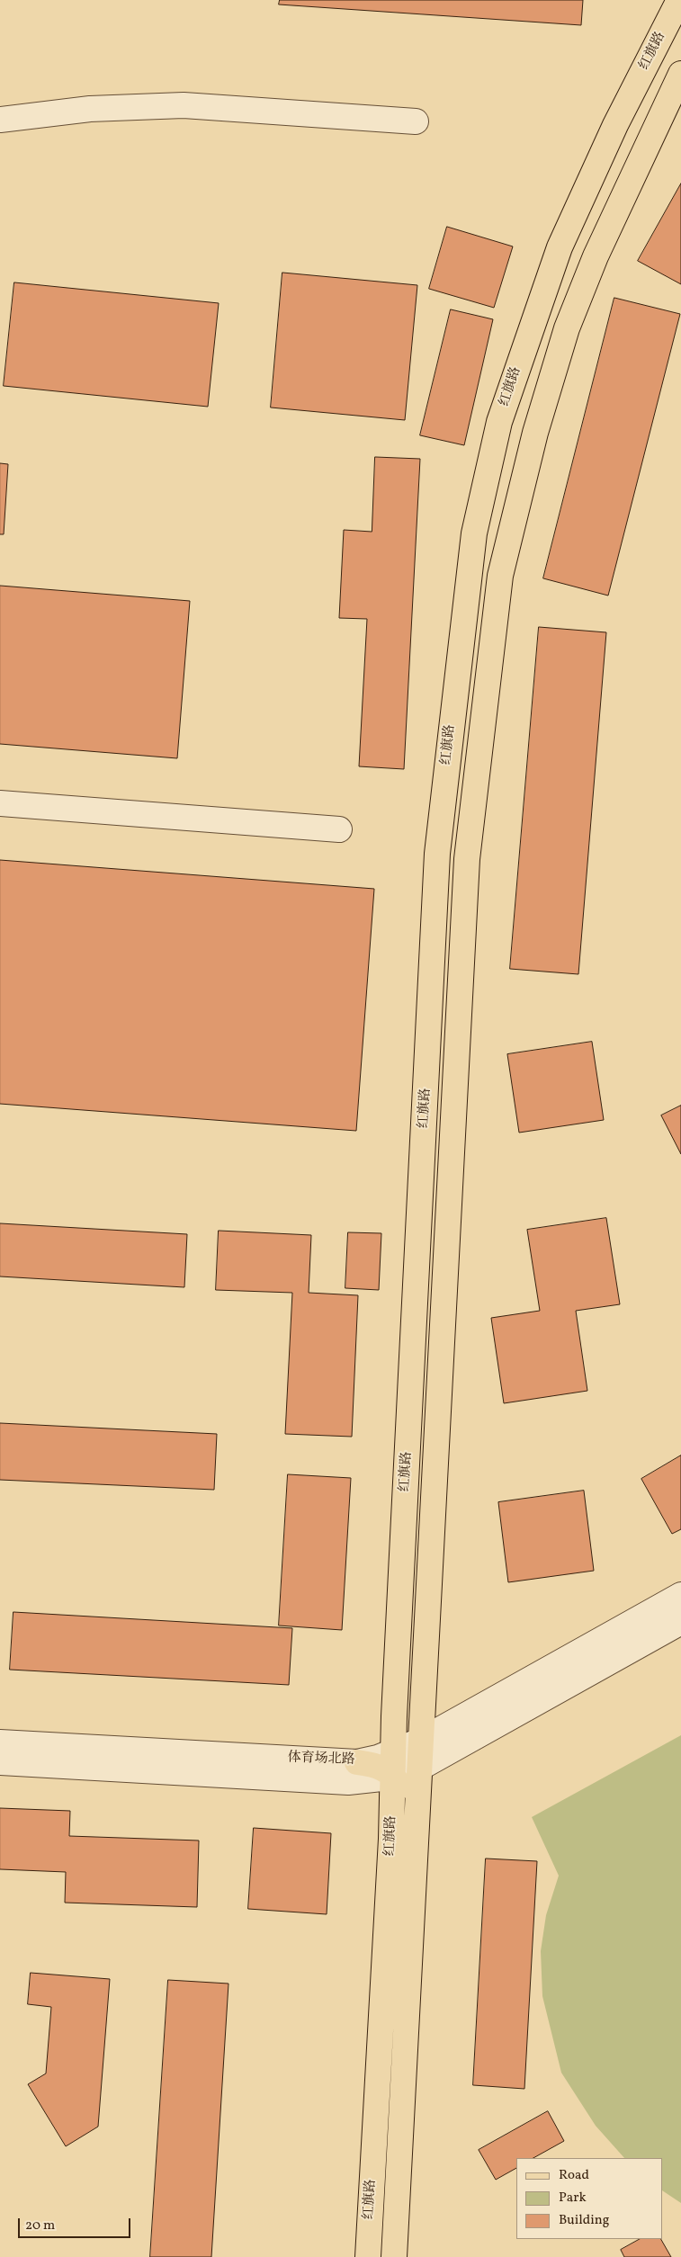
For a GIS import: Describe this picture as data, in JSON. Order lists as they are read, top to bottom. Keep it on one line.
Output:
{"streets":{"main road":["红旗路"],"street":["体育场北路"]},"crossings":[["红旗路","体育场北路"]],"legend":["Road","Park","Building"],"scale_bar":"20 m"}
